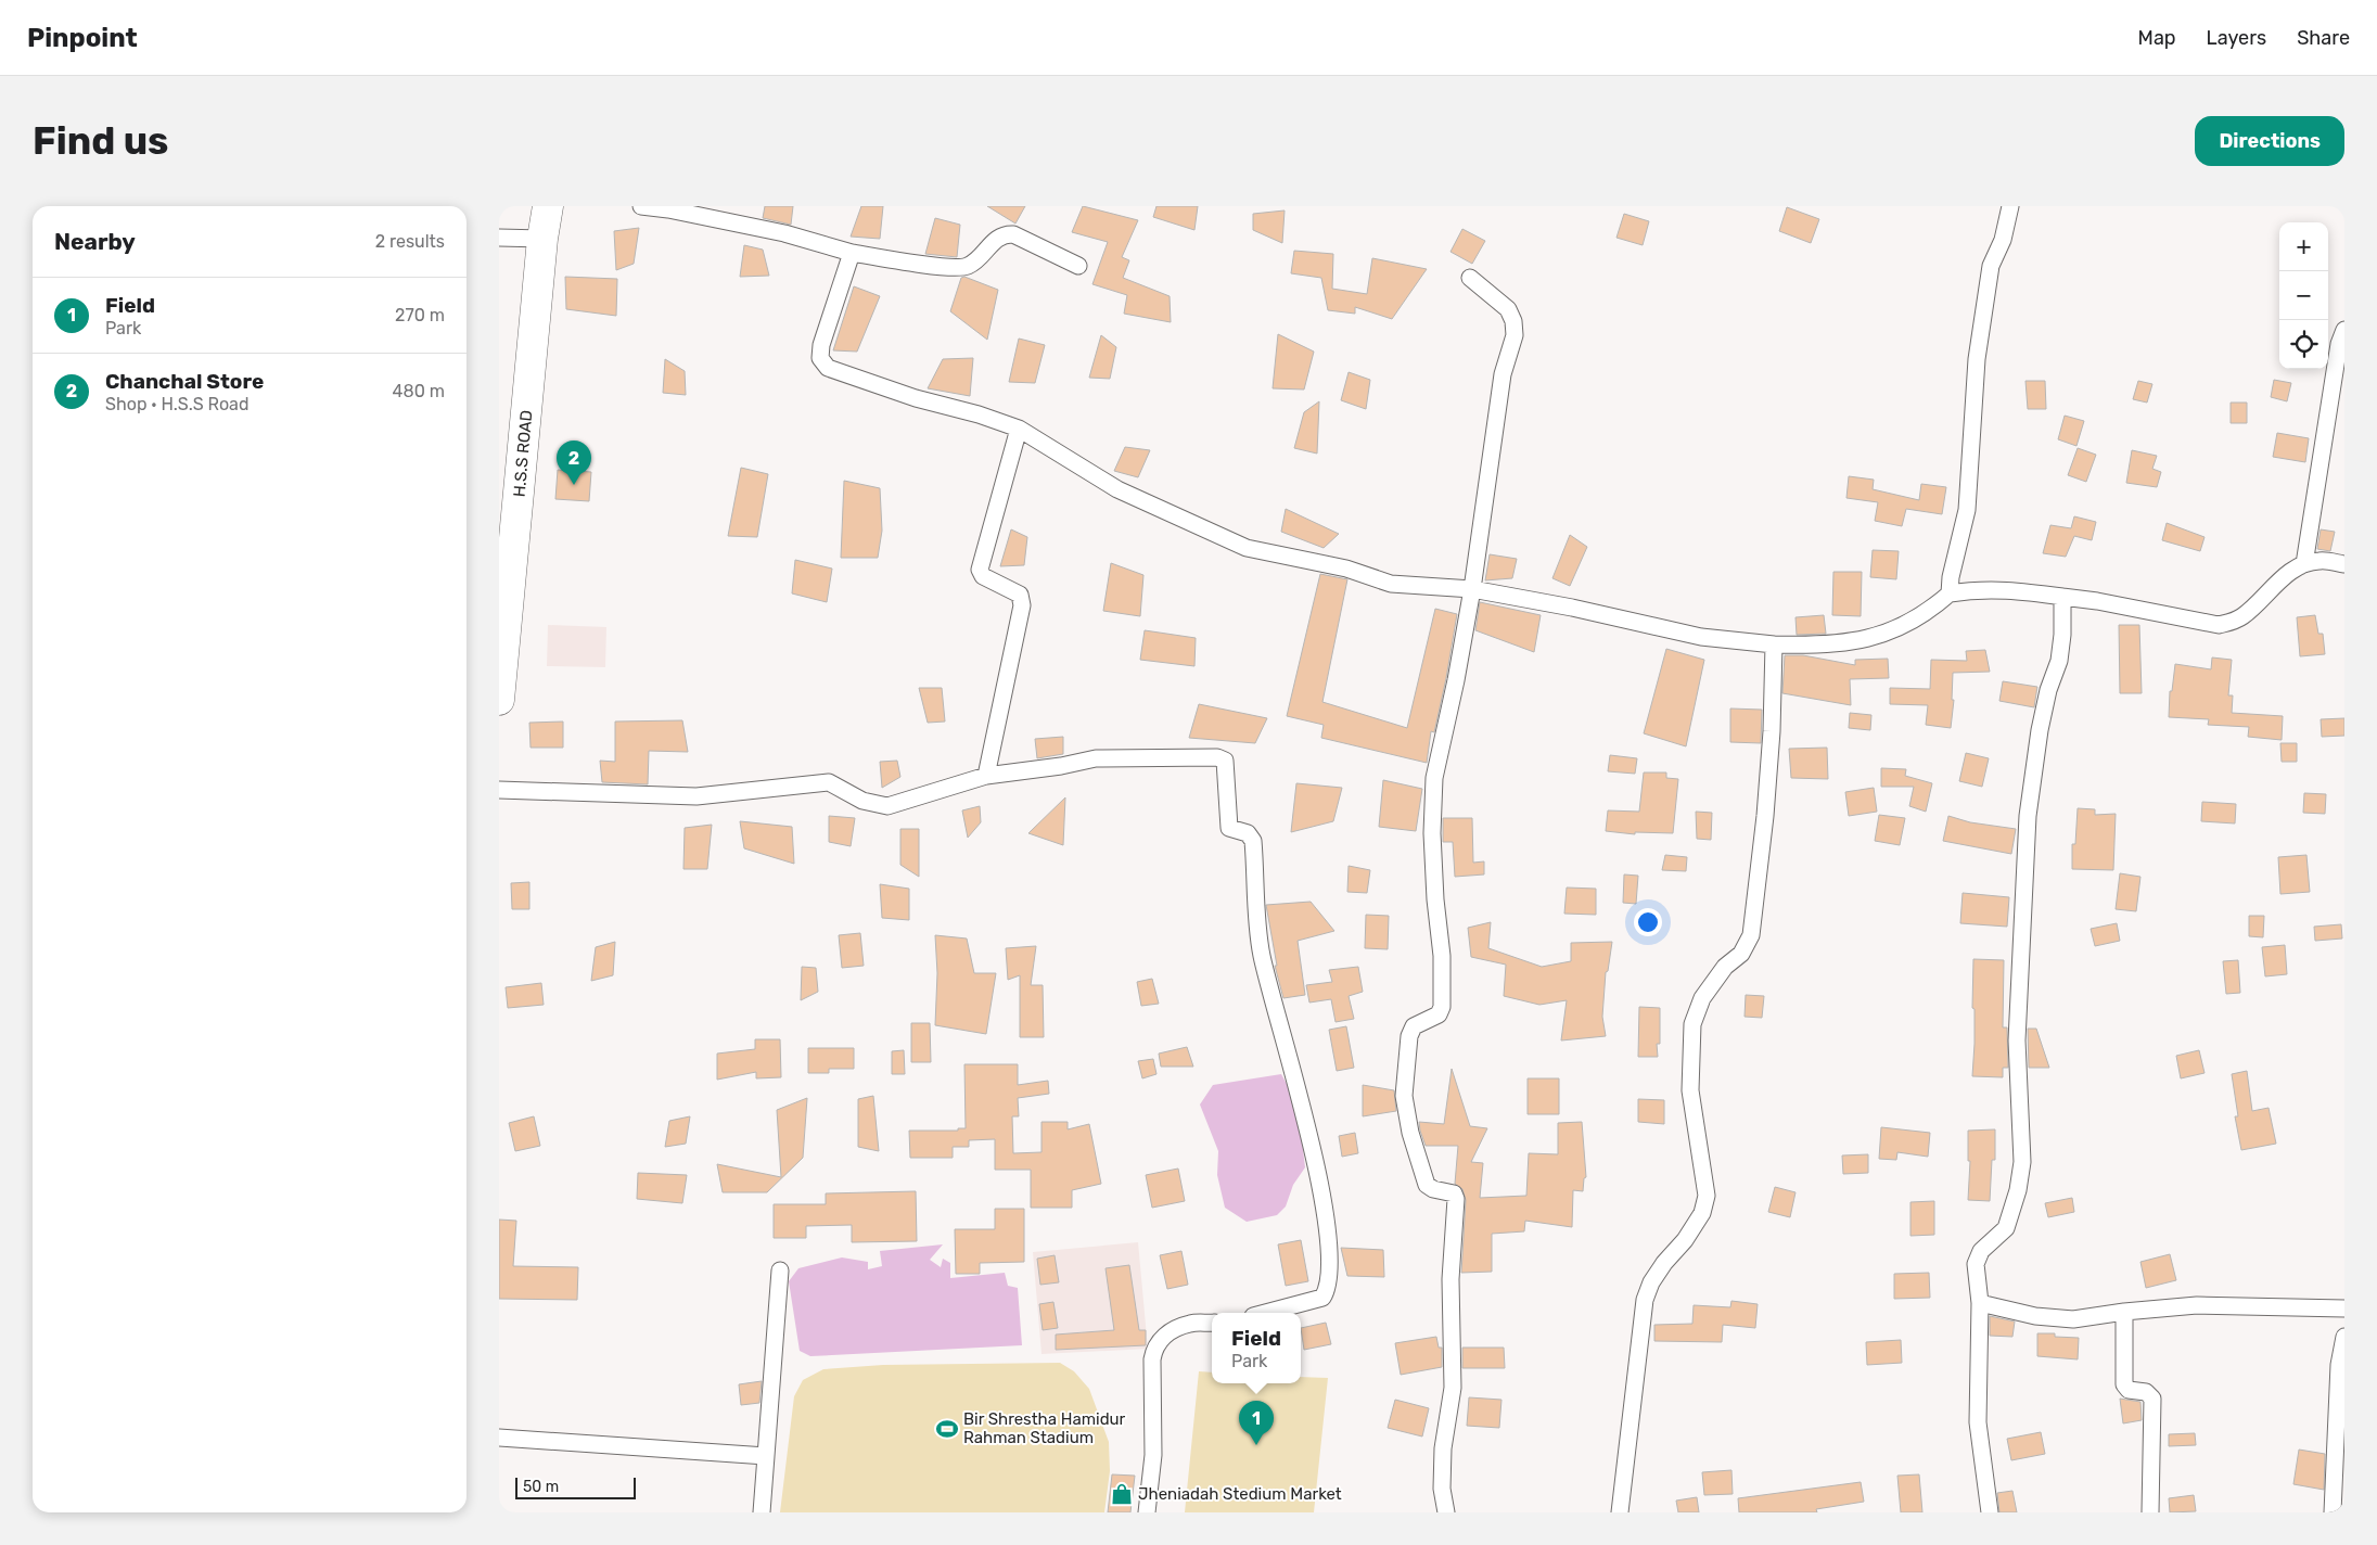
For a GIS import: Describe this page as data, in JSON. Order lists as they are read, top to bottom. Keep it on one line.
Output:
{"streets":{"highway":["H.S.S ROAD"]},"places":{"sports":["Bir Shrestha Hamidur Rahman Stadium"],"shop":["Jheniadah Stedium Market"]},"scale_bar":"50 m","page":{"header":"Pinpoint","nav":["Map","Layers","Share"],"buttons":"Directions","title":"Find us","heading":["Nearby","2 results"],"map_buttons":["+","−"],"list":[{"mark":"1","name":"Field","note":"Park","value":"270 m"},{"mark":"2","name":"Chanchal Store","note":"Shop · H.S.S Road","value":"480 m"}],"pins":["2","1"],"popup":["Field","Park"],"scale":"50 m"}}
